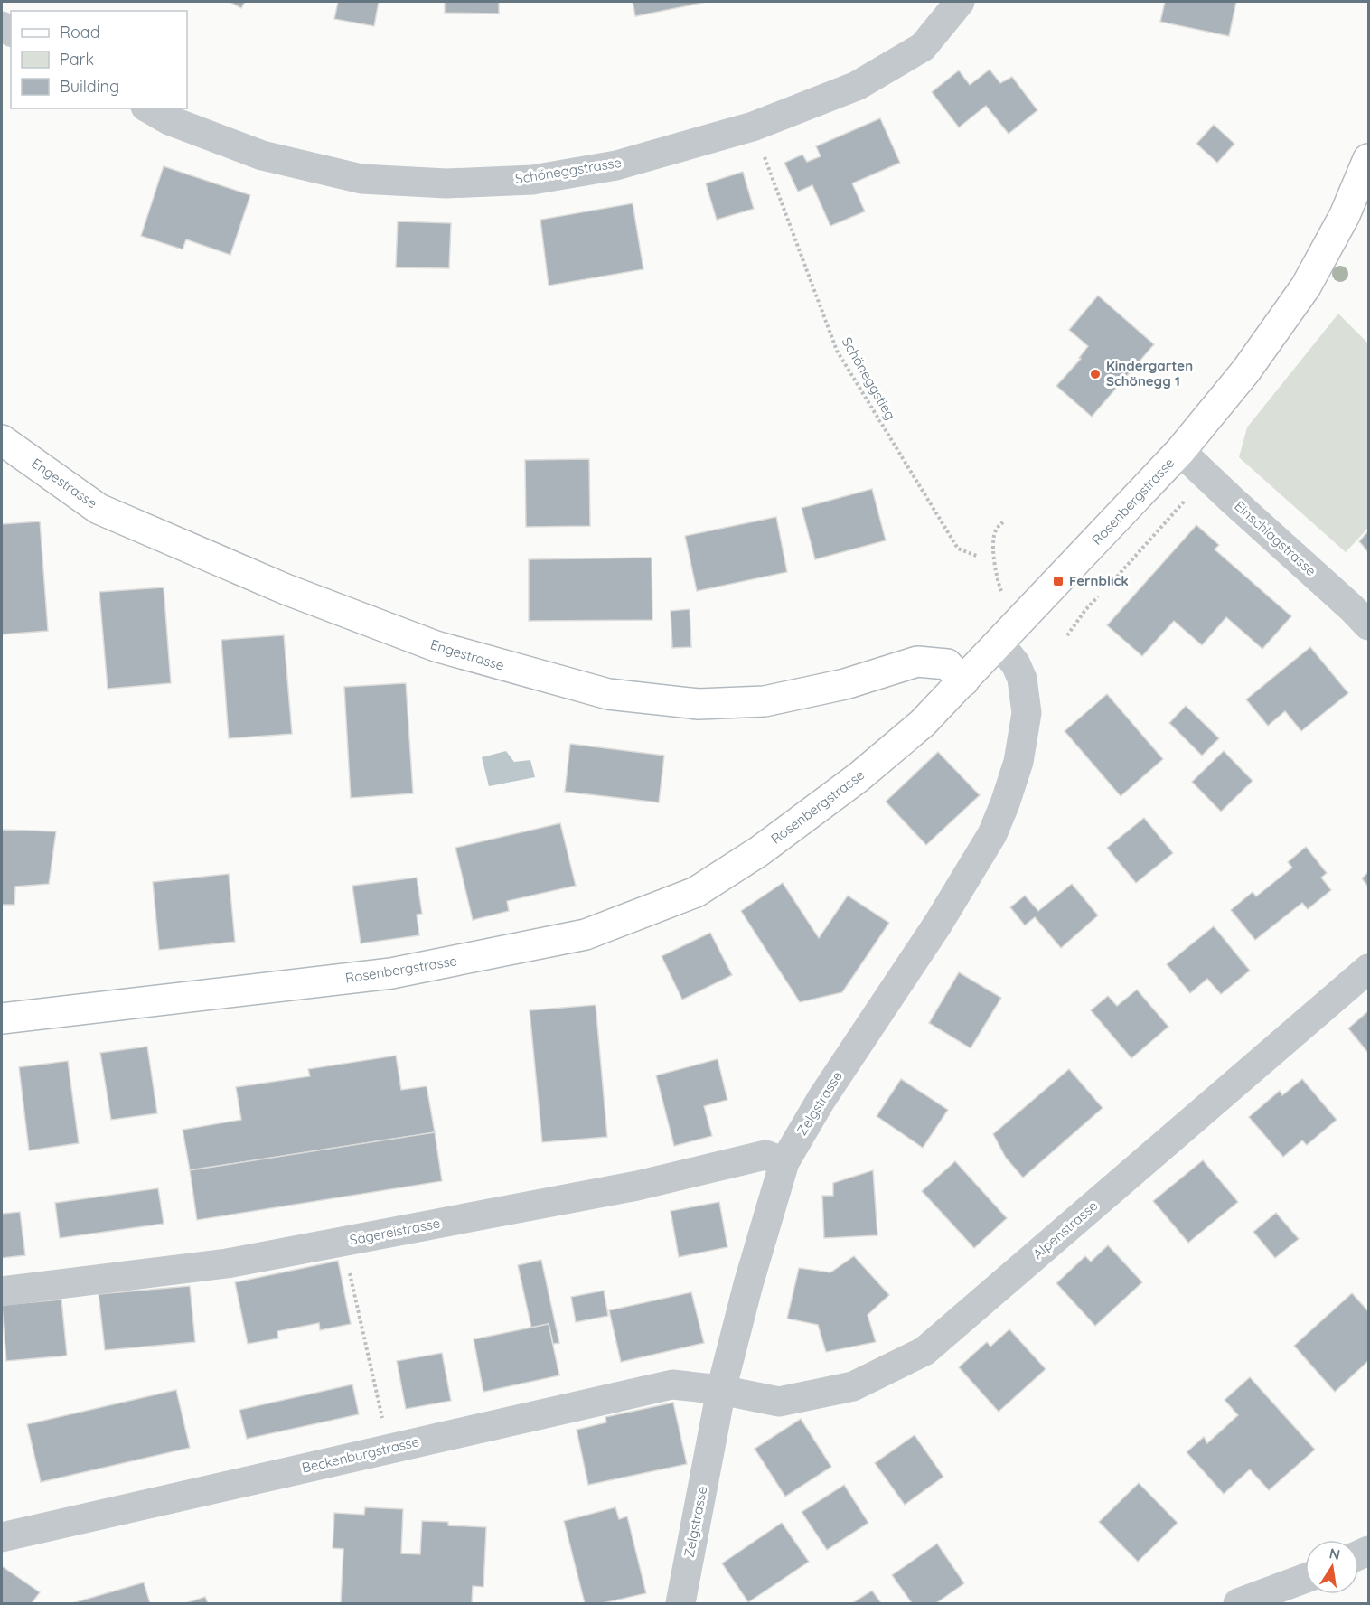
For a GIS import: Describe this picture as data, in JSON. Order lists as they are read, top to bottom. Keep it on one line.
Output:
{"streets":{"street":["Schöneggstrasse","Engestrasse","Rosenbergstrasse","Einschlagstrasse","Zelgstrasse","Alpenstrasse","Sägereistrasse","Beckenburgstrasse"],"path":["Schöneggstieg"]},"crossings":[["Schöneggstrasse","Schöneggstieg"],["Engestrasse","Rosenbergstrasse"],["Rosenbergstrasse","Einschlagstrasse"],["Rosenbergstrasse","Zelgstrasse"],["Zelgstrasse","Alpenstrasse"],["Zelgstrasse","Sägereistrasse"],["Zelgstrasse","Beckenburgstrasse"],["Alpenstrasse","Beckenburgstrasse"]],"places":{"other":["Kindergarten Schönegg 1"],"transit":["Fernblick"]},"legend":["Road","Park","Building"],"north":"top"}
